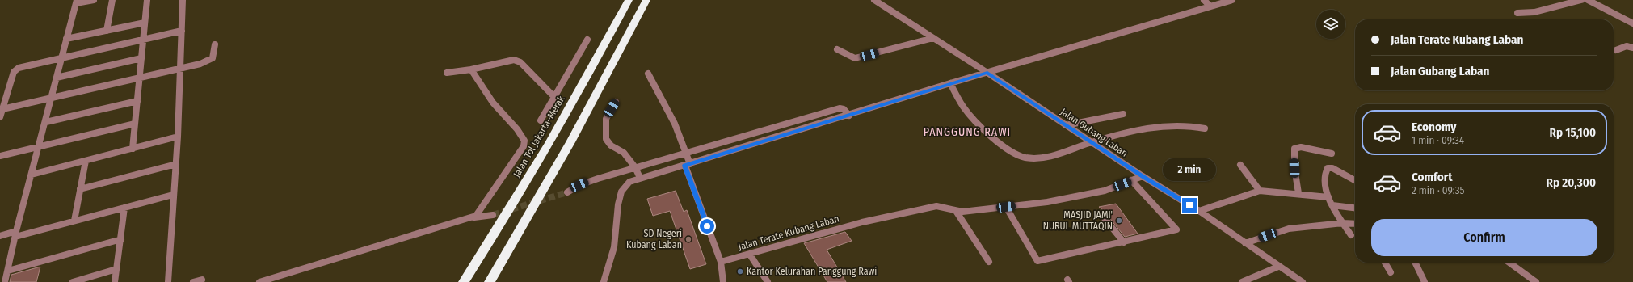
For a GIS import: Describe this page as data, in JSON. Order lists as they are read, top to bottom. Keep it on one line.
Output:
{"streets":{"highway":["Jalan Tol Jakarta–Merak"],"street":["Jalan Gubang Laban","Jalan Terate Kubang Laban"]},"districts":["PANGGUNG RAWI"],"places":["MASJID JAMI' NURUL MUTTAQIN","SD Negeri Kubang Laban","Kantor Kelurahan Panggung Rawi"],"page":{"banner":["Jalan Terate Kubang Laban","Jalan Gubang Laban"],"list":[{"name":"Economy","note":"1 min · 09:34","value":"Rp 15,100"},{"name":"Comfort","note":"2 min · 09:35","value":"Rp 20,300"}],"bubble":"2 min","buttons":"Confirm"}}
